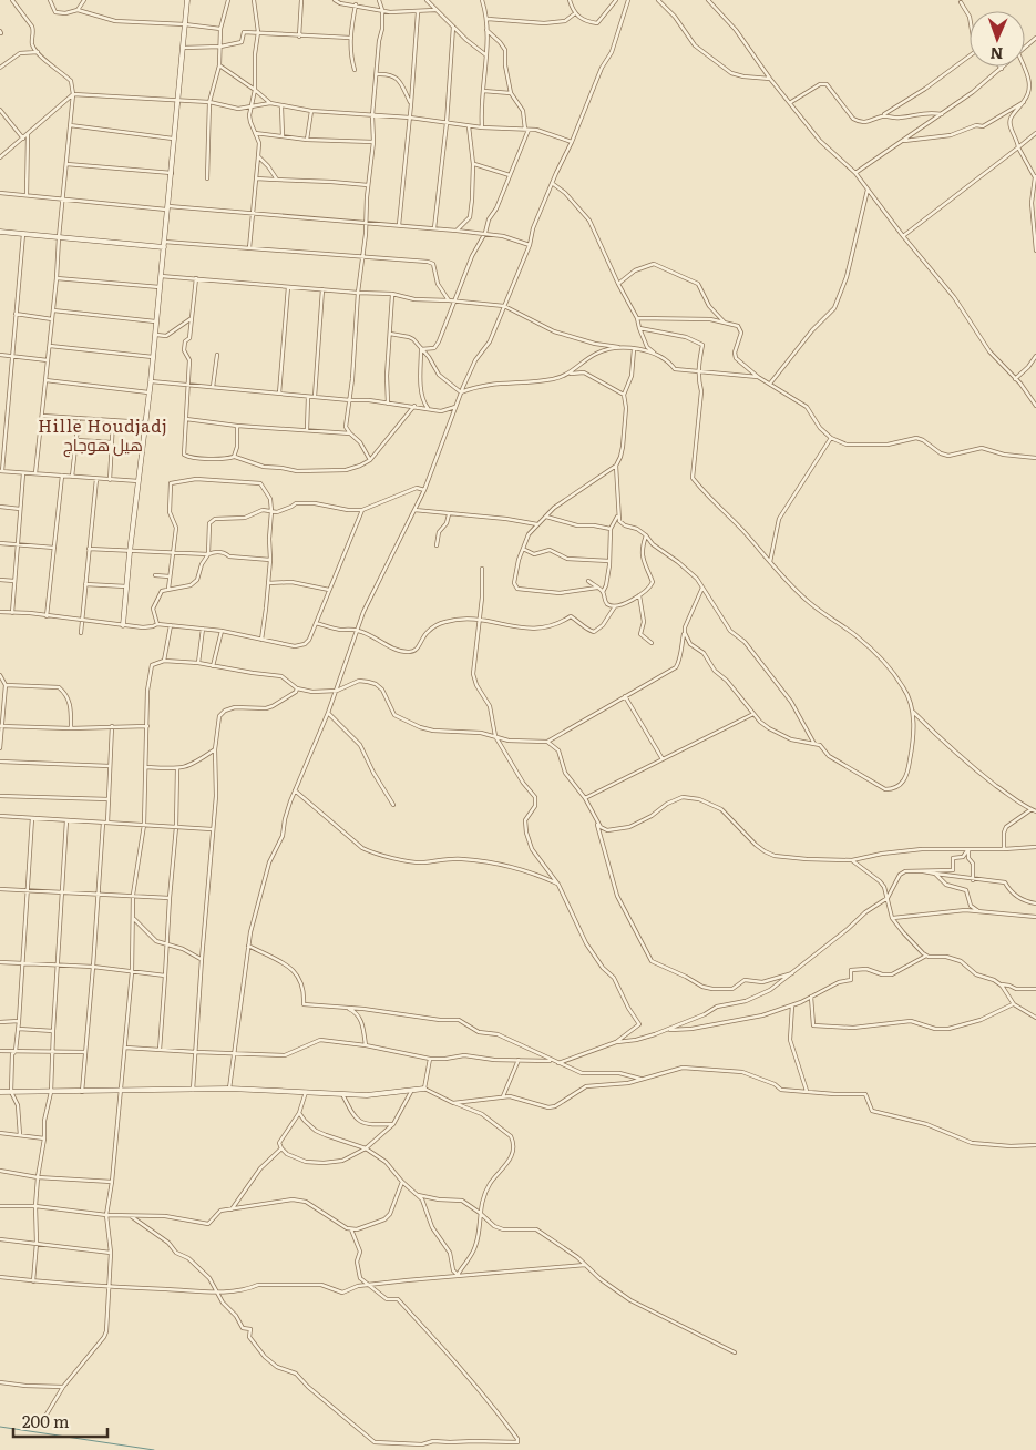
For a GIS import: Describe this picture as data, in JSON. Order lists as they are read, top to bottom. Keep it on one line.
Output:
{"districts":["Hille Houdjadj هيل هوجاج"],"scale_bar":"200 m","north":"bottom"}
